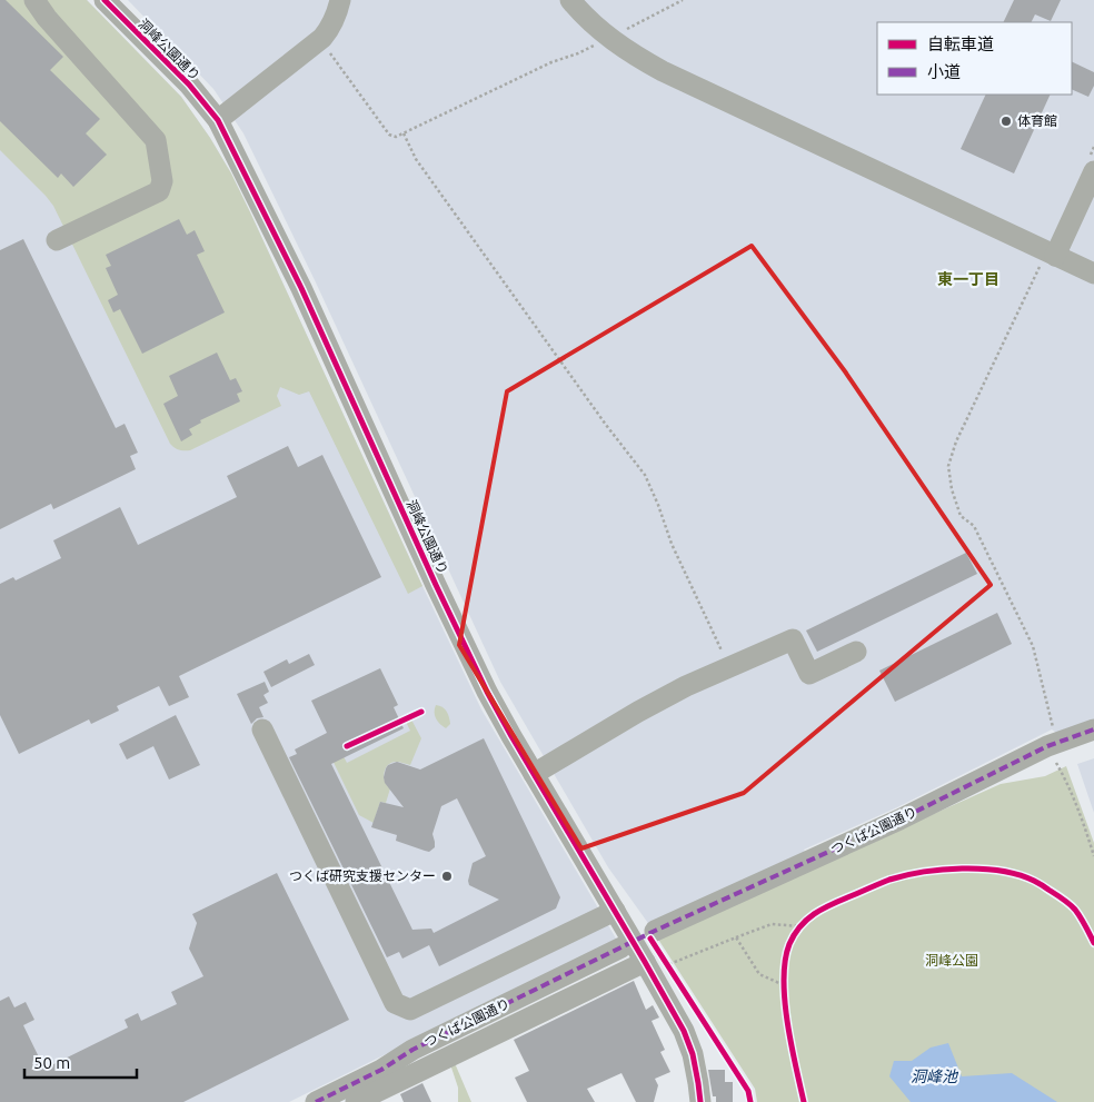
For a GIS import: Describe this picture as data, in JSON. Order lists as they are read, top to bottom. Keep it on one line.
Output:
{"streets":{"street":["洞峰公園通り","つくば公園通り"]},"districts":["東一丁目"],"water":["洞峰池"],"parks":["洞峰公園"],"places":["体育館","つくば研究支援センター"],"legend":["自転車道","小道"],"scale_bar":"50 m"}
